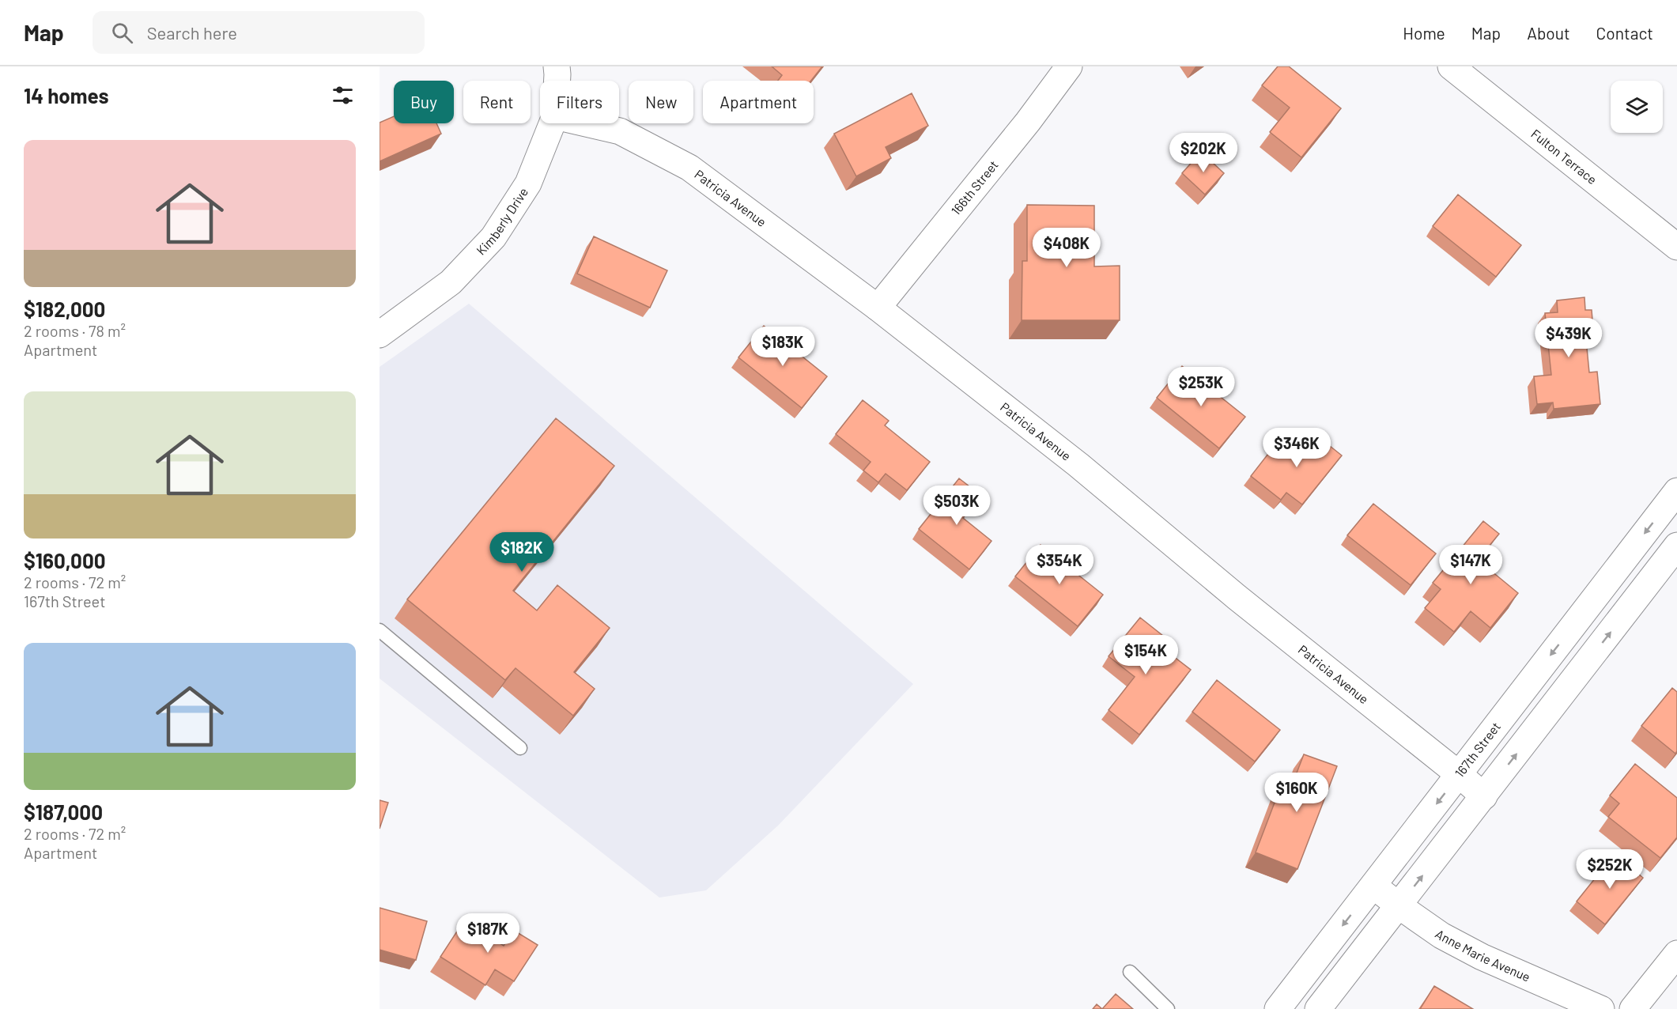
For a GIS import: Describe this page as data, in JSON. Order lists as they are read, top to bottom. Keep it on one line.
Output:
{"streets":{"street":["Fulton Terrace","166th Street","Patricia Avenue","Kimberly Drive","167th Street","Anne Marie Avenue"]},"crossings":[["166th Street","Patricia Avenue"],["Patricia Avenue","167th Street"],["167th Street","Anne Marie Avenue"]],"page":{"header":"Map","search":"Search here","nav":["Home","Map","About","Contact"],"heading":"14 homes","chip":["Buy","Rent","Filters","New","Apartment"],"list":[{"name":"$182,000","note":"2 rooms · 78 m² · Apartment"},{"name":"$160,000","note":"2 rooms · 72 m² · 167th Street"},{"name":"$187,000","note":"2 rooms · 72 m² · Apartment"}],"price":["$202K","$408K","$439K","$183K","$253K","$346K","$503K","$182K","$354K","$147K","$154K","$160K","$252K","$187K"]}}
